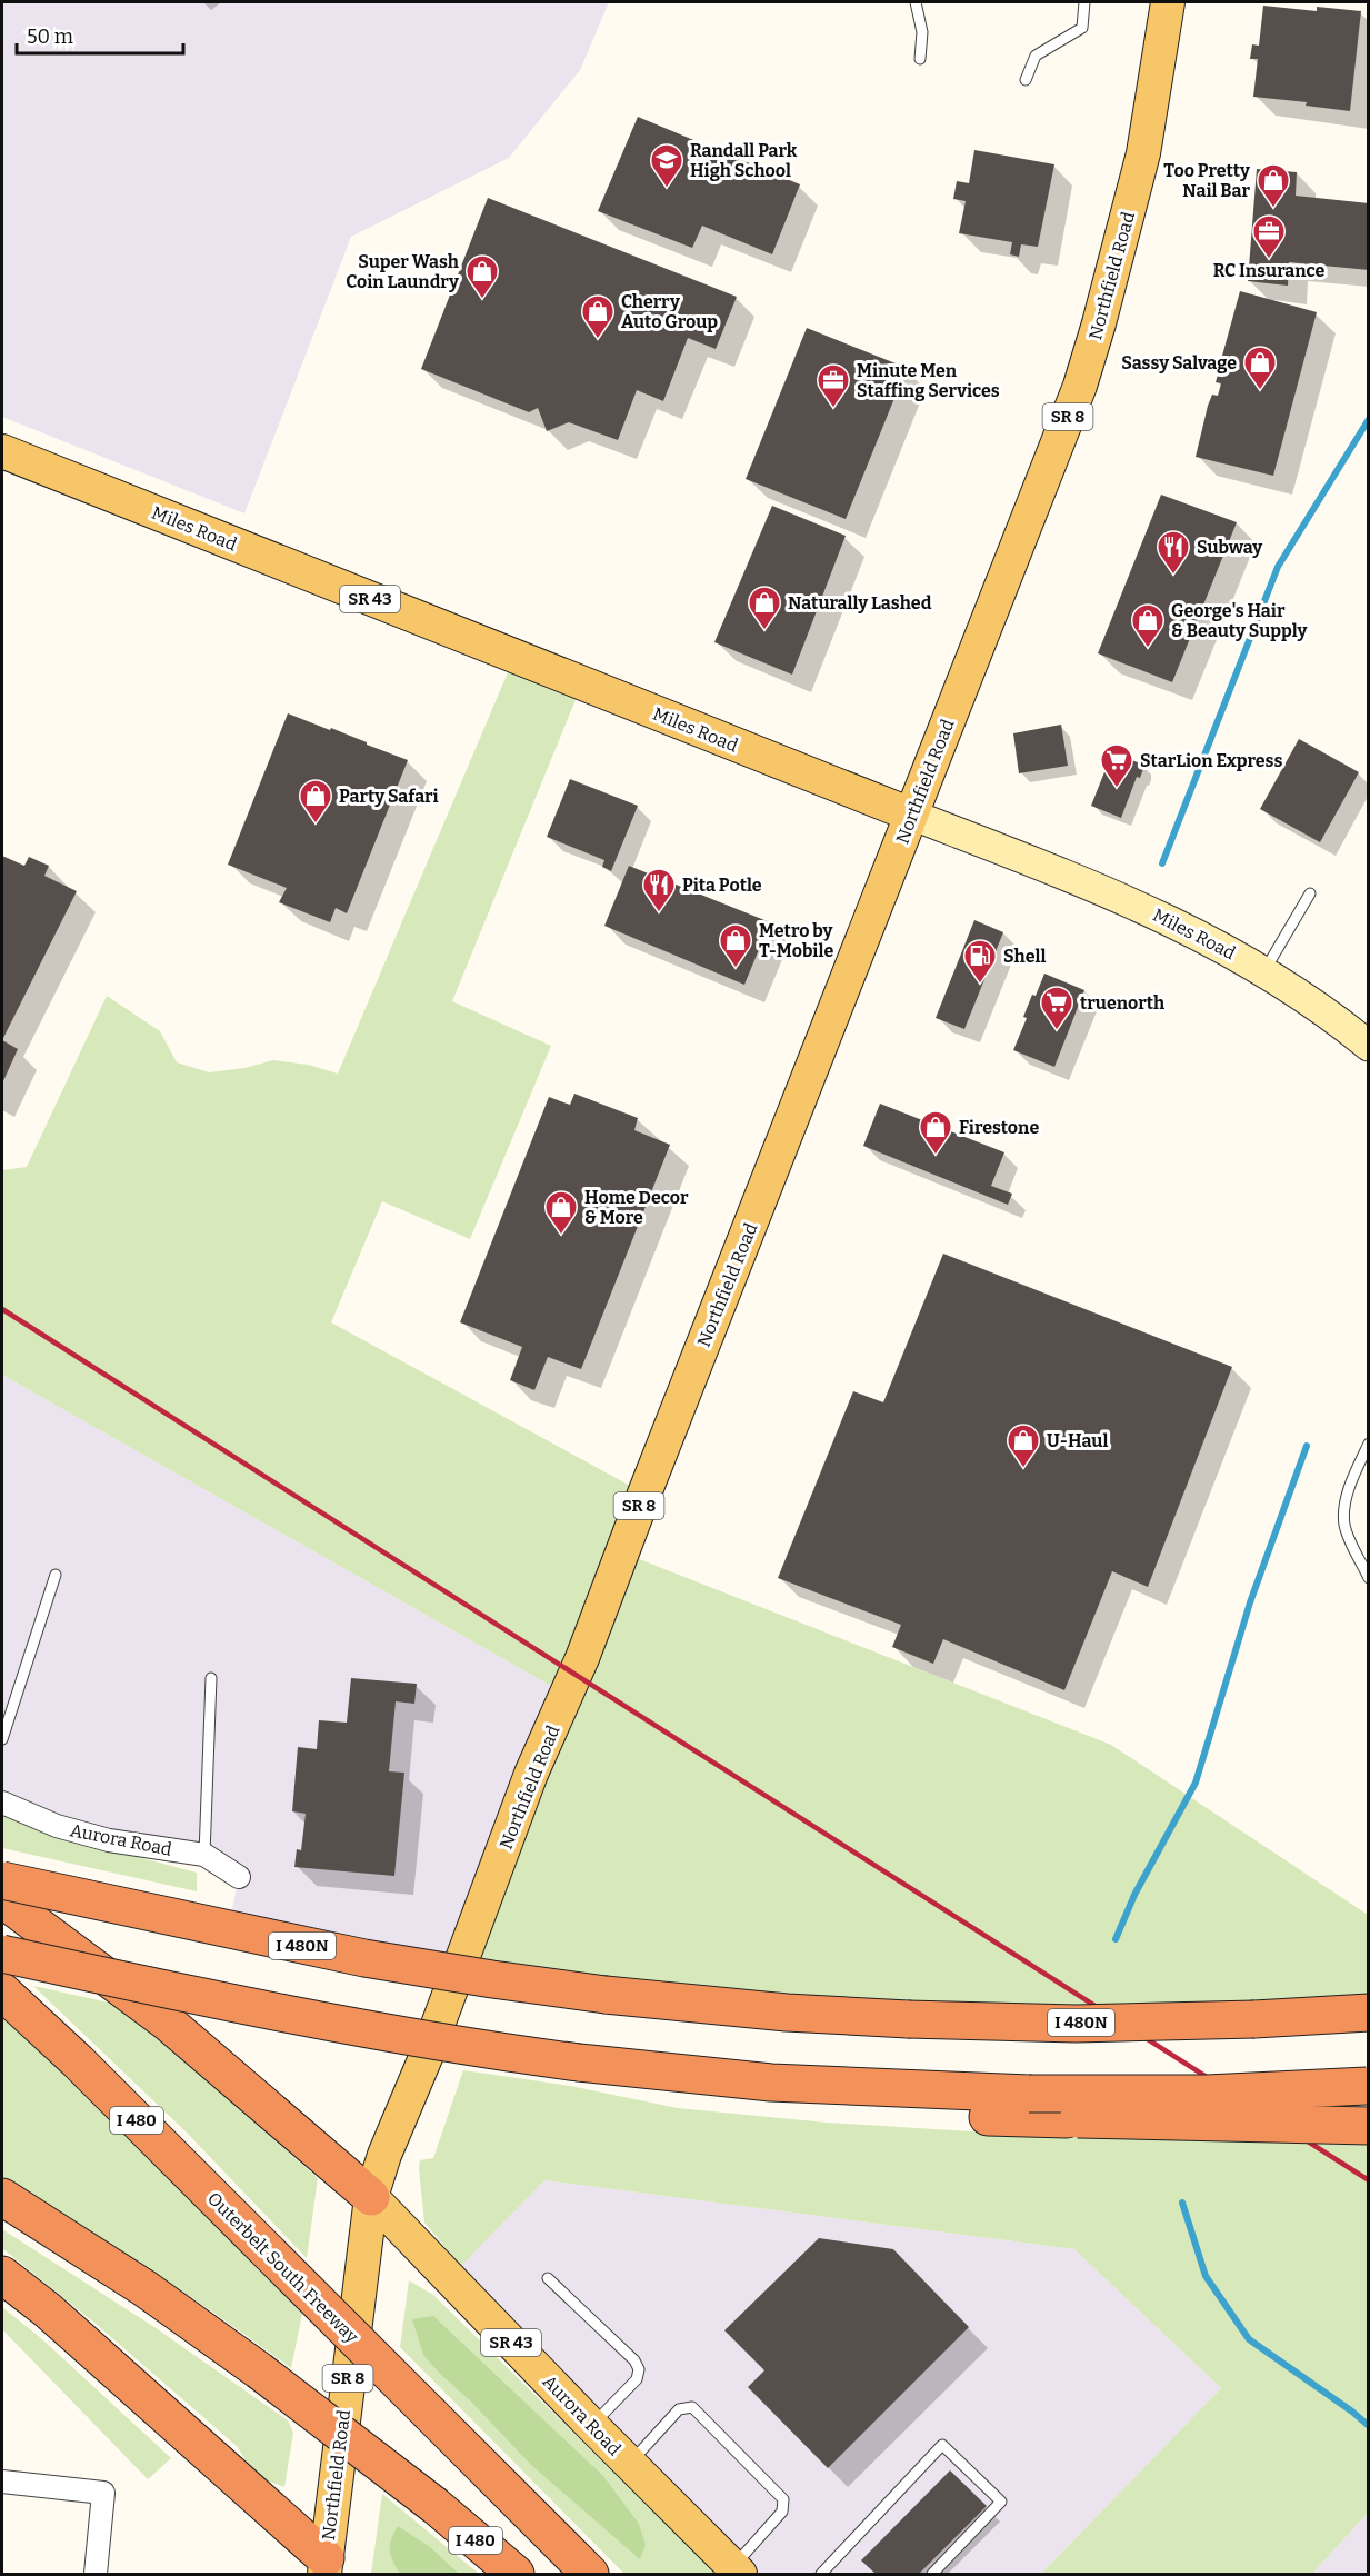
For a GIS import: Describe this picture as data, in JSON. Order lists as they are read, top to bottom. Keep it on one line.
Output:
{"streets":{"highway":["I 480N","I 480","Outerbelt South Freeway"],"main road":["Northfield Road","SR 8","Miles Road","SR 43","Aurora Road"]},"crossings":[["Northfield Road","Miles Road"],["Northfield Road","Aurora Road"]],"places":{"school or university":["Randall Park High School"],"shop":["Too Pretty Nail Bar","Super Wash Coin Laundry","Cherry Auto Group","Sassy Salvage","Naturally Lashed","George's Hair & Beauty Supply","Party Safari","Metro by T-Mobile","Firestone","Home Decor & More","U-Haul"],"office":["RC Insurance","Minute Men Staffing Services"],"restaurant":["Subway","Pita Potle"],"supermarket":["StarLion Express","truenorth"],"fuel station":["Shell"]},"scale_bar":"50 m"}
